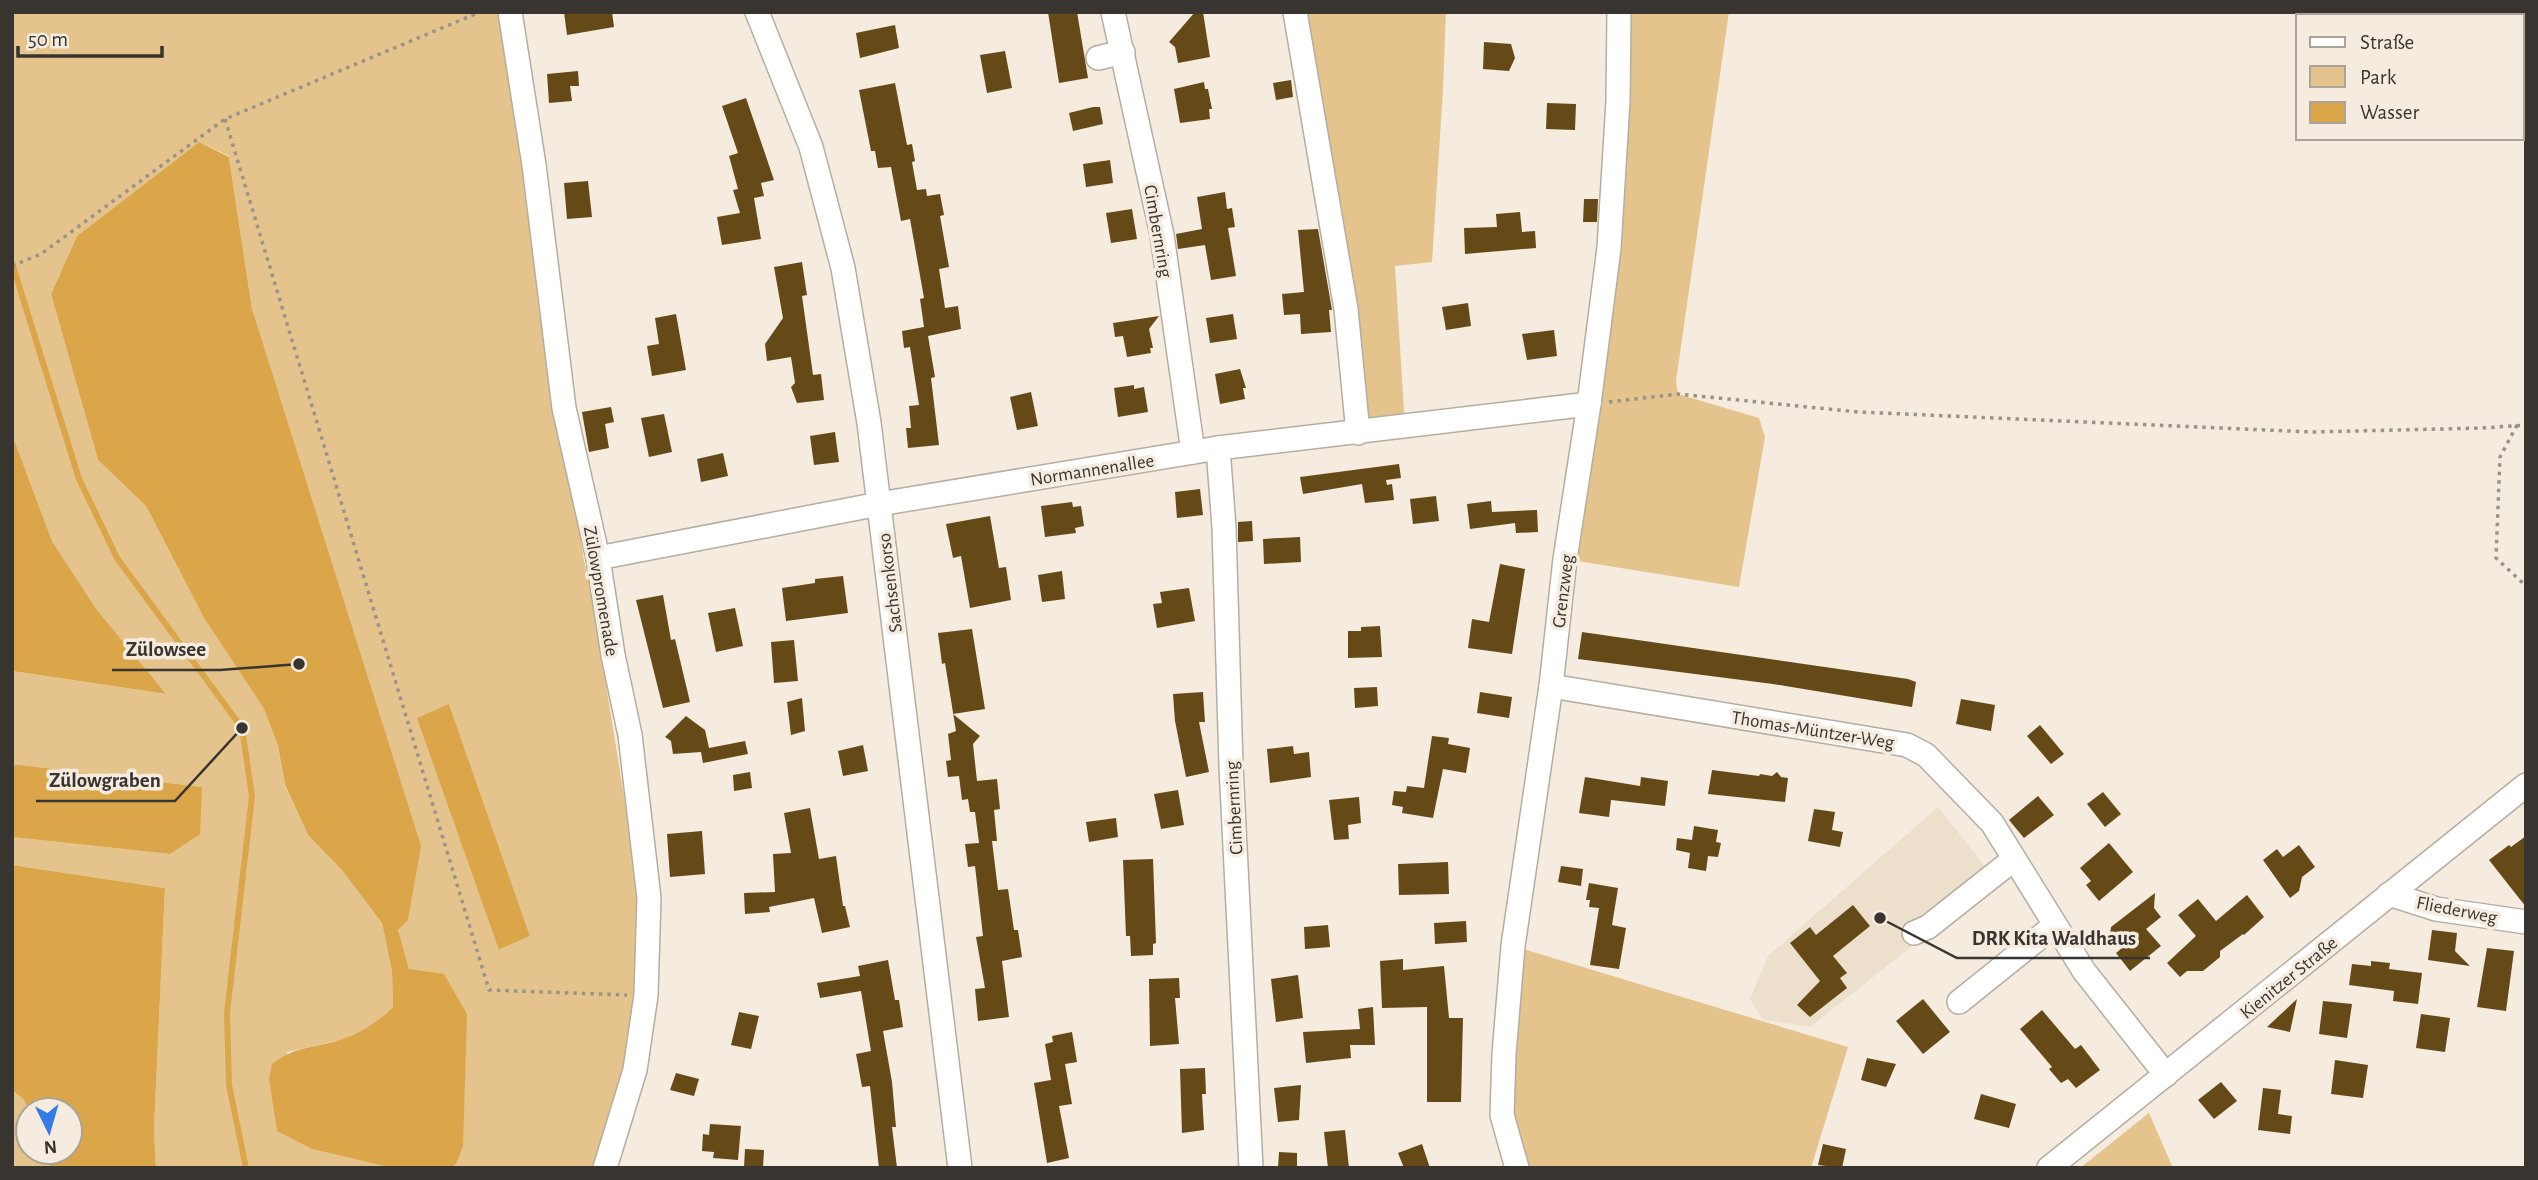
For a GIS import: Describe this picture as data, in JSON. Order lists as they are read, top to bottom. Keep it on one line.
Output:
{"streets":{"street":["Cimbernring","Normannenallee","Sachsenkorso","Zülowpromenade","Grenzweg","Thomas-Müntzer-Weg","Fliederweg","Kienitzer Straße"]},"crossings":[["Cimbernring","Normannenallee"],["Normannenallee","Sachsenkorso"],["Normannenallee","Zülowpromenade"],["Normannenallee","Grenzweg"],["Grenzweg","Thomas-Müntzer-Weg"],["Thomas-Müntzer-Weg","Kienitzer Straße"],["Fliederweg","Kienitzer Straße"]],"places":["Zülowsee","Zülowgraben","DRK Kita Waldhaus"],"legend":["Straße","Park","Wasser"],"scale_bar":"50 m","north":"bottom"}
